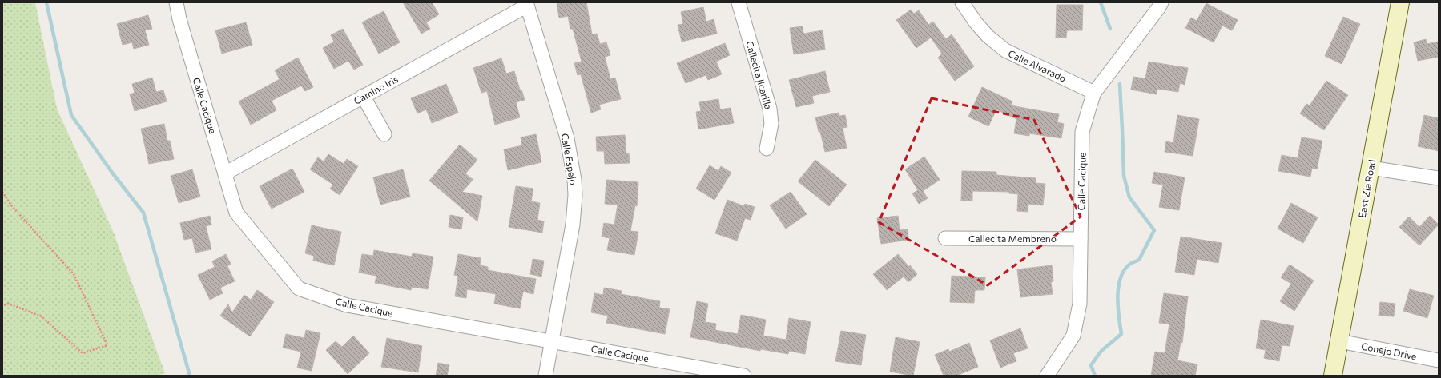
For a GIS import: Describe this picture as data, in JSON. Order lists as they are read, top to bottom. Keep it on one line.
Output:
{"streets":{"street":["Calle Alvarado","Callecita Jicarilla","Camino Iris","Calle Cacique","Calle Espejo","East Zia Road","Callecita Membreno","Conejo Drive"]},"crossings":[["Calle Alvarado","Calle Cacique"],["Camino Iris","Calle Cacique"],["Camino Iris","Calle Espejo"],["Calle Cacique","Calle Espejo"],["Calle Cacique","Callecita Membreno"],["East Zia Road","Conejo Drive"]]}
